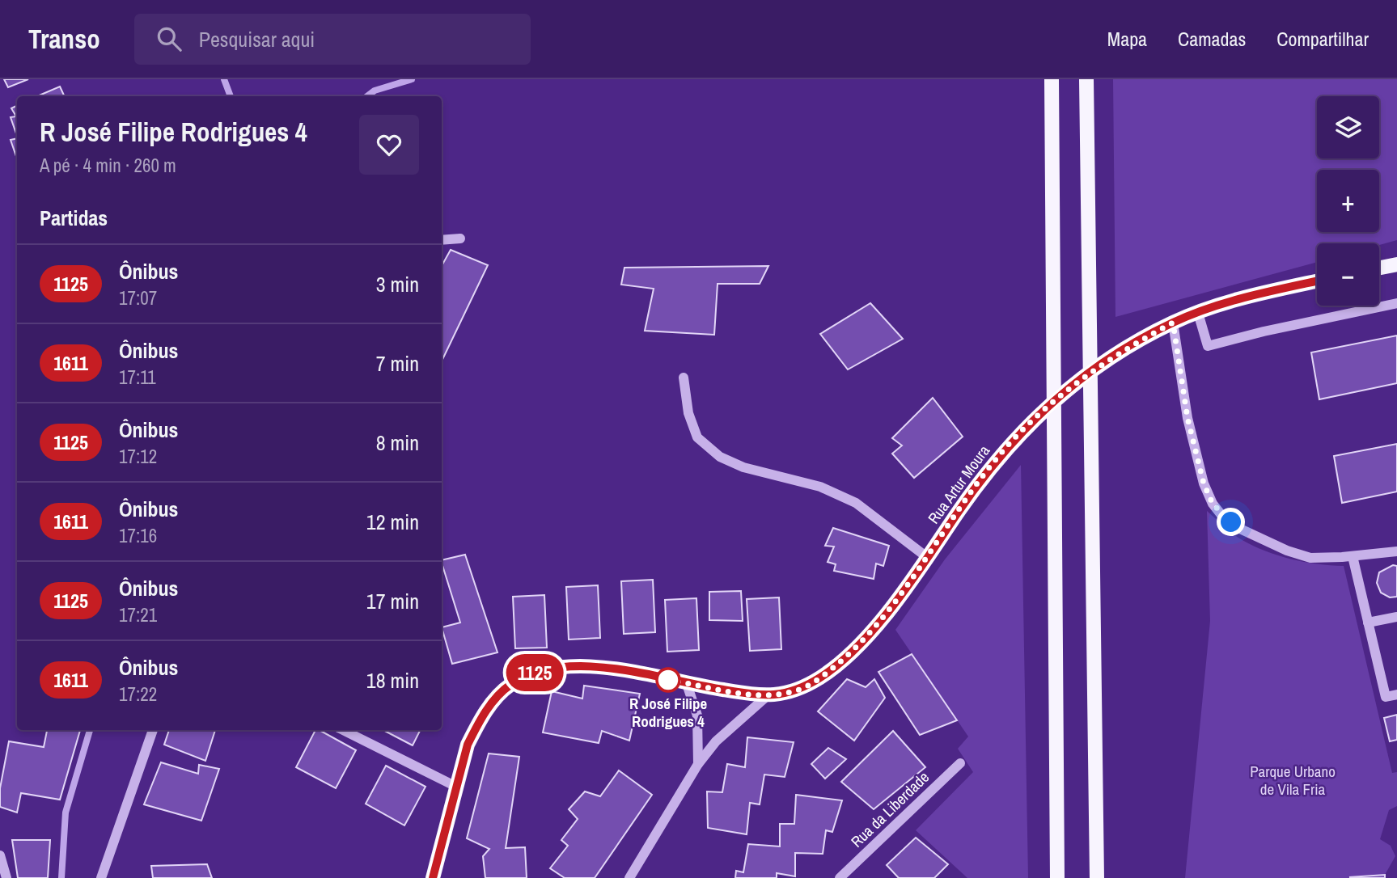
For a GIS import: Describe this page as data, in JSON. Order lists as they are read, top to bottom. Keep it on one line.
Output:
{"streets":{"main road":["Rua Artur Moura"],"street":["Rua da Liberdade"]},"parks":["Parque Urbano de Vila Fria"],"places":["R José Filipe Rodrigues 4"],"lines":["bus line 1125"],"page":{"header":"Transo","search":"Pesquisar aqui","nav":["Mapa","Camadas","Compartilhar"],"on_map":"1125","map_buttons":["+","−"],"heading":[["R José Filipe Rodrigues 4","A pé · 4 min · 260 m"],"Partidas"],"list":[{"mark":"1125","name":"Ônibus","note":"17:07","value":"3 min"},{"mark":"1611","name":"Ônibus","note":"17:11","value":"7 min"},{"mark":"1125","name":"Ônibus","note":"17:12","value":"8 min"},{"mark":"1611","name":"Ônibus","note":"17:16","value":"12 min"},{"mark":"1125","name":"Ônibus","note":"17:21","value":"17 min"},{"mark":"1611","name":"Ônibus","note":"17:22","value":"18 min"}]}}
